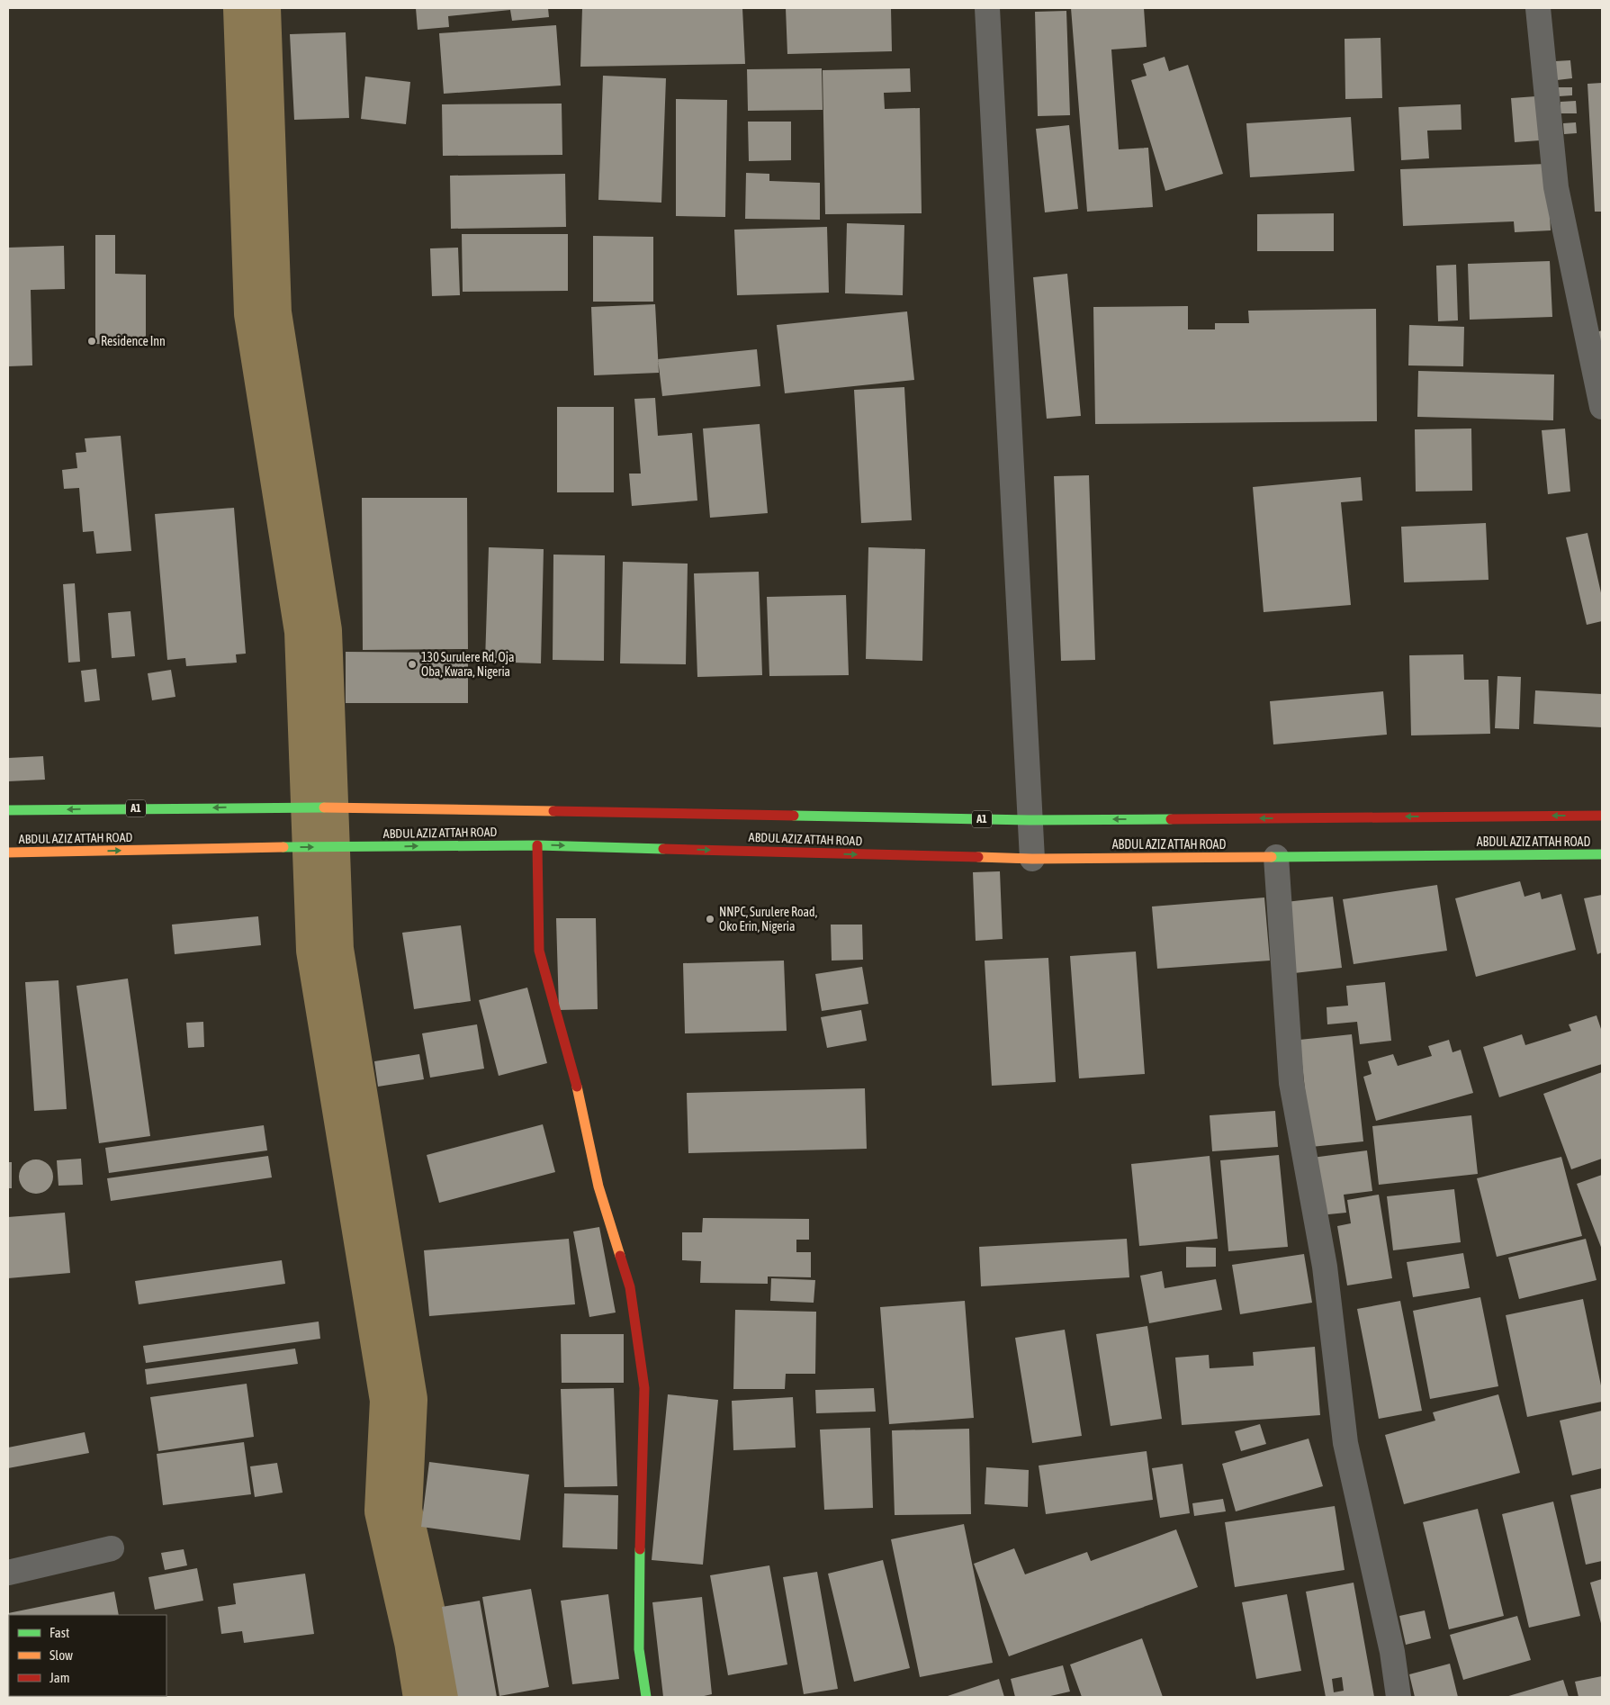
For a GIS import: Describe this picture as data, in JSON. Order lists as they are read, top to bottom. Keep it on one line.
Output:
{"streets":{"main road":["A1","ABDUL AZIZ ATTAH ROAD"]},"places":["Residence Inn","130 Surulere Rd, Oja Oba, Kwara, Nigeria","NNPC, Surulere Road, Oko Erin, Nigeria"],"legend":["Fast","Slow","Jam"]}
